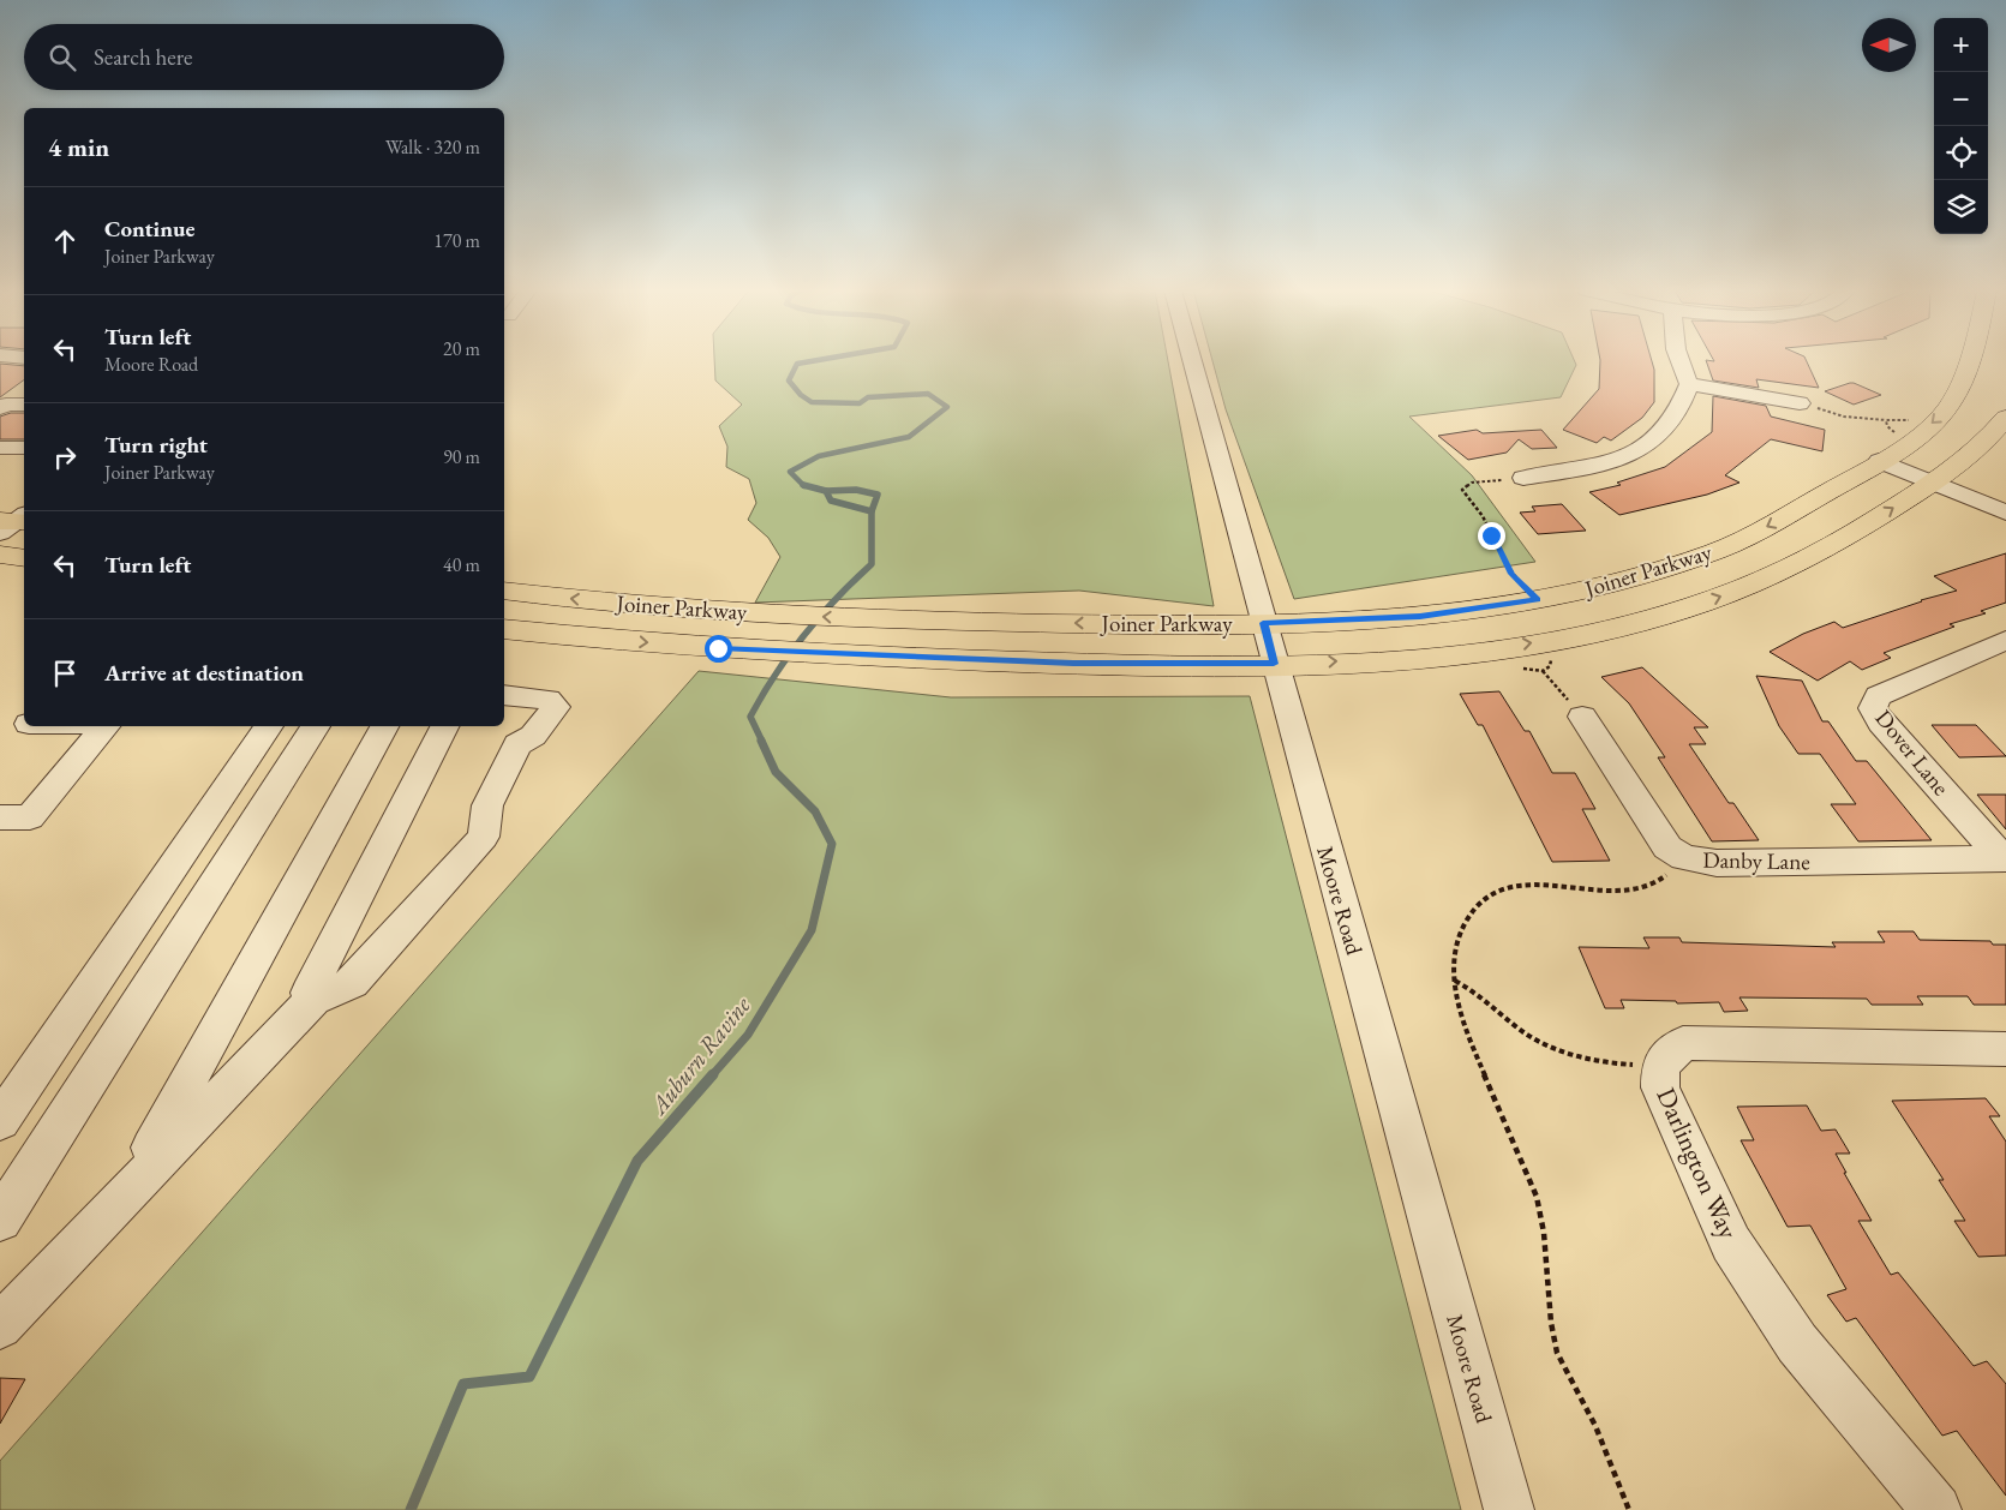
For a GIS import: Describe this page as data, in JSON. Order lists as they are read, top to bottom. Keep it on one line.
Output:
{"streets":{"main road":["Joiner Parkway"],"street":["Dover Lane","Danby Lane","Moore Road","Darlington Way"]},"crossings":[["Joiner Parkway","Moore Road"],["Dover Lane","Danby Lane"]],"water":["Auburn Ravine"],"north":"left","page":{"map_buttons":["+","−"],"search":"Search here","heading":["4 min","Walk · 320 m"],"list":[["Continue","Joiner Parkway","170 m"],["Turn left","Moore Road","20 m"],["Turn right","Joiner Parkway","90 m"],["Turn left","40 m"],"Arrive at destination"]}}
